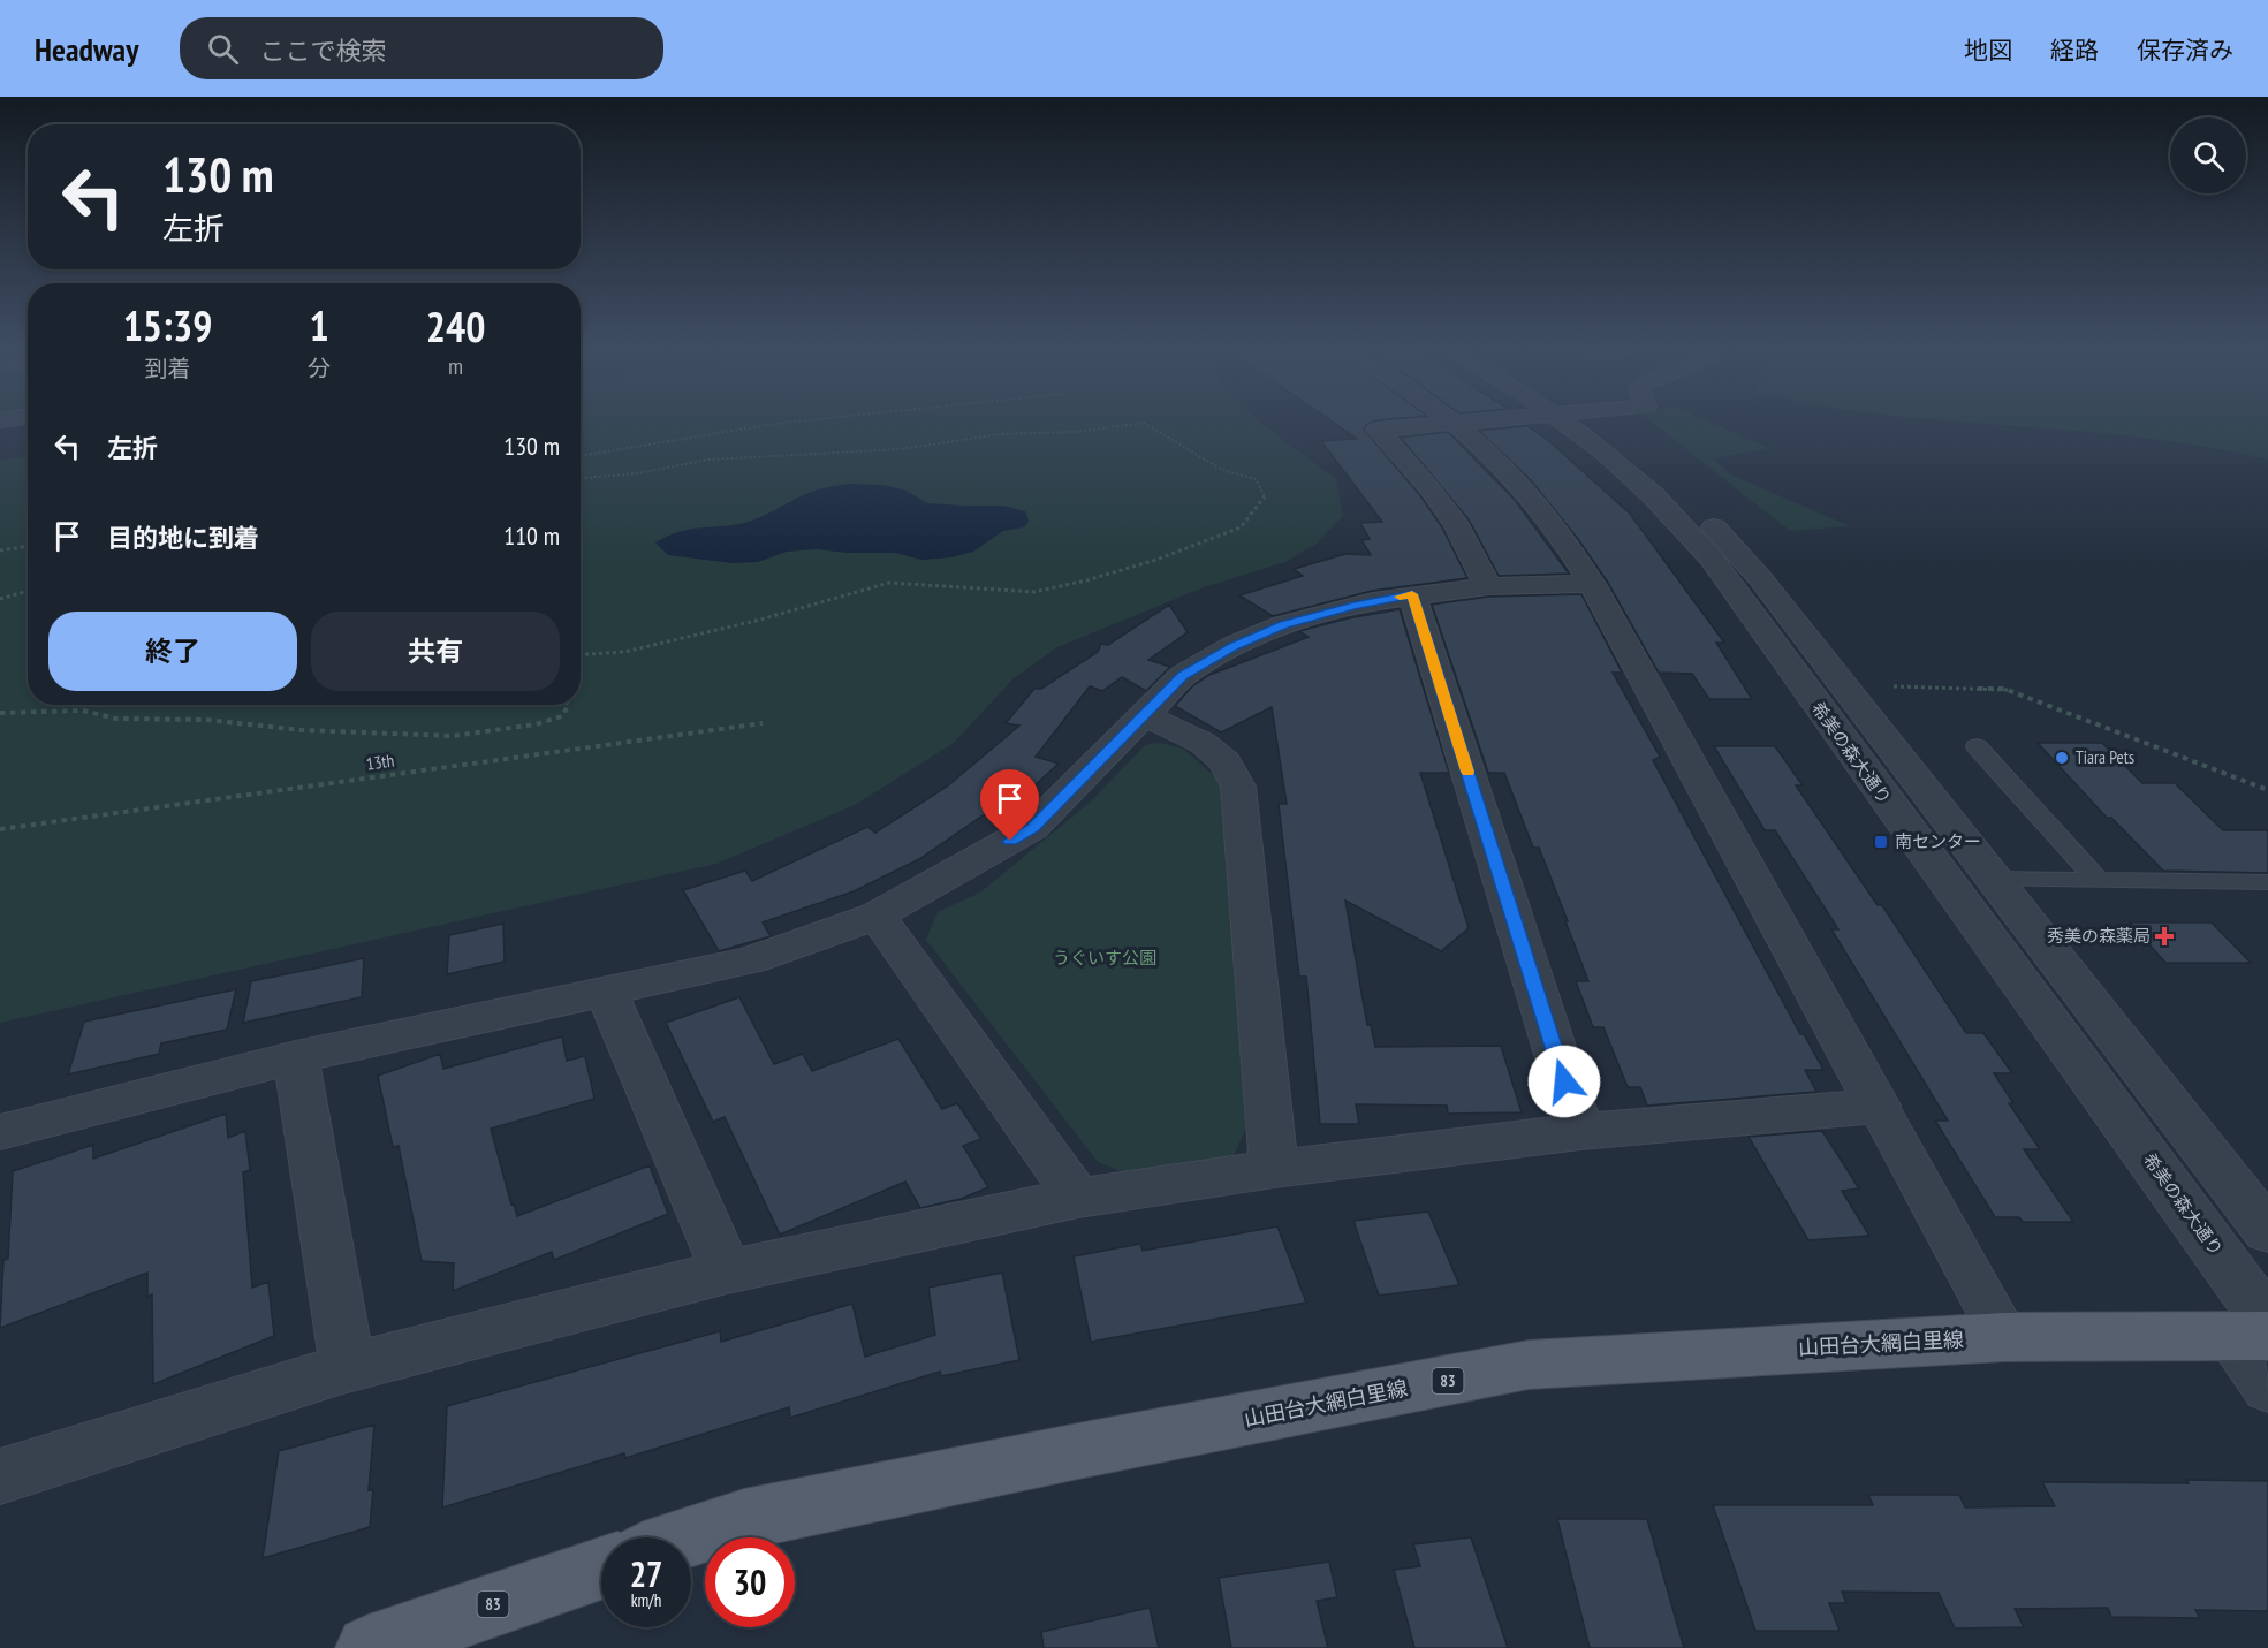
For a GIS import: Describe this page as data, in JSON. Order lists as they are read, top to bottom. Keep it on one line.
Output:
{"streets":{"main road":["山田台大網白里線","83"],"street":["希美の森大通り"],"path":["13th"]},"crossings":[["希美の森大通り","山田台大網白里線"]],"parks":["うぐいす公園"],"places":{"other":["Tiara Pets"],"transit":["南センター"],"health":["秀美の森薬局"]},"page":{"header":"Headway","search":"ここで検索","nav":["地図","経路","保存済み"],"turn":["130 m","左折"],"eta":["15:39","到着","1","分","240","m"],"list":[{"name":"左折","value":"130 m"},{"name":"目的地に到着","value":"110 m"}],"buttons":["終了","共有"],"speed":"27 km/h","limit":"30"}}
